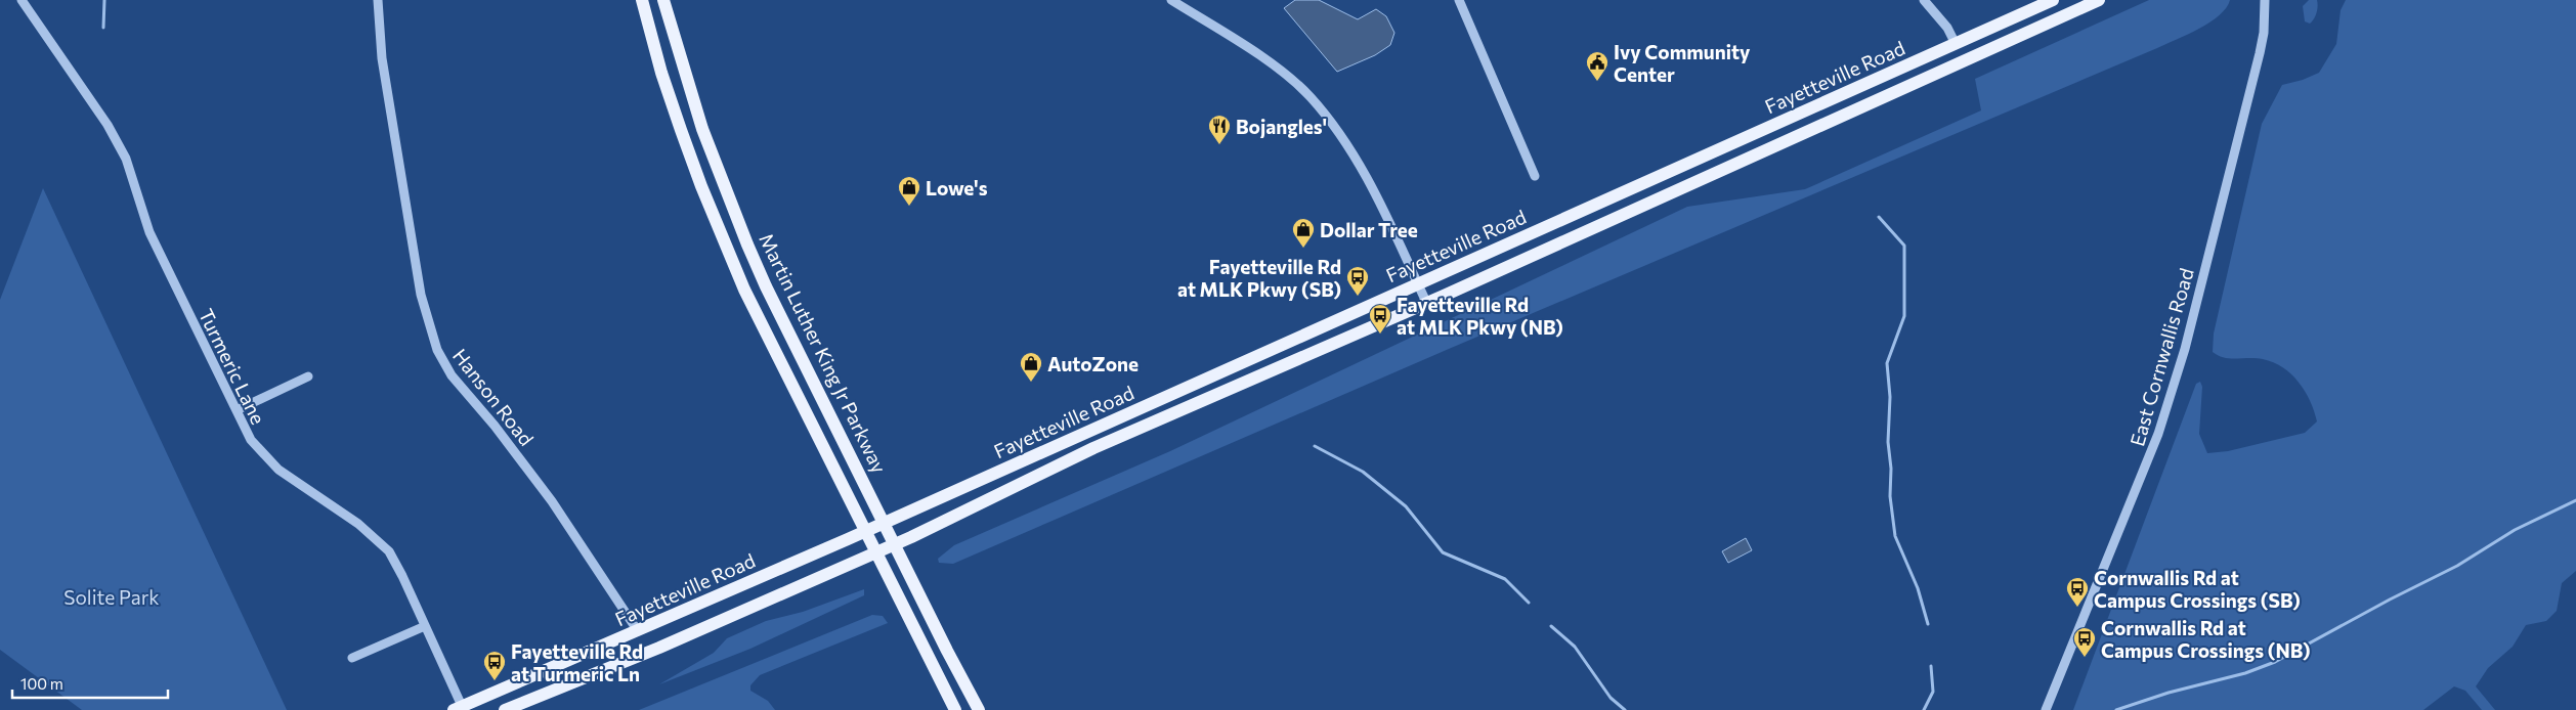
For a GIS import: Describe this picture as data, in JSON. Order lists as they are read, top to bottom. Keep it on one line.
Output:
{"streets":{"main road":["Fayetteville Road","Martin Luther King Jr Parkway"],"street":["East Cornwallis Road","Turmeric Lane","Hanson Road"]},"crossings":[["Fayetteville Road","Martin Luther King Jr Parkway"],["Fayetteville Road","Turmeric Lane"],["Fayetteville Road","Hanson Road"]],"parks":["Solite Park"],"places":{"public building":["Ivy Community Center"],"restaurant":["Bojangles'"],"shop":["Lowe's","Dollar Tree","AutoZone"],"bus stop":["Fayetteville Rd at MLK Pkwy (SB)","Fayetteville Rd at MLK Pkwy (NB)","Cornwallis Rd at Campus Crossings (SB)","Cornwallis Rd at Campus Crossings (NB)","Fayetteville Rd at Turmeric Ln"]},"scale_bar":"100 m"}
